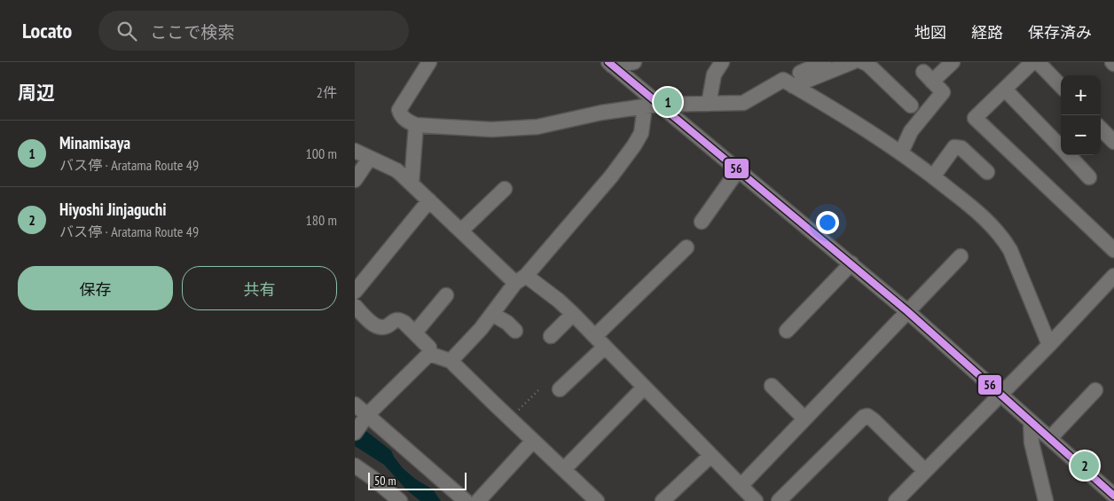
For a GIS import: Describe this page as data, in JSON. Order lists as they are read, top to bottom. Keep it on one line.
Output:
{"lines":["transit line 56"],"scale_bar":"50 m","page":{"header":"Locato","search":"ここで検索","nav":["地図","経路","保存済み"],"heading":["周辺","2件"],"map_buttons":["+","−"],"pins":["1","2"],"list":[{"mark":"1","name":"Minamisaya","note":"バス停 · Aratama Route 49","value":"100 m"},{"mark":"2","name":"Hiyoshi Jinjaguchi","note":"バス停 · Aratama Route 49","value":"180 m"}],"buttons":["保存","共有"],"scale":"50 m"}}
